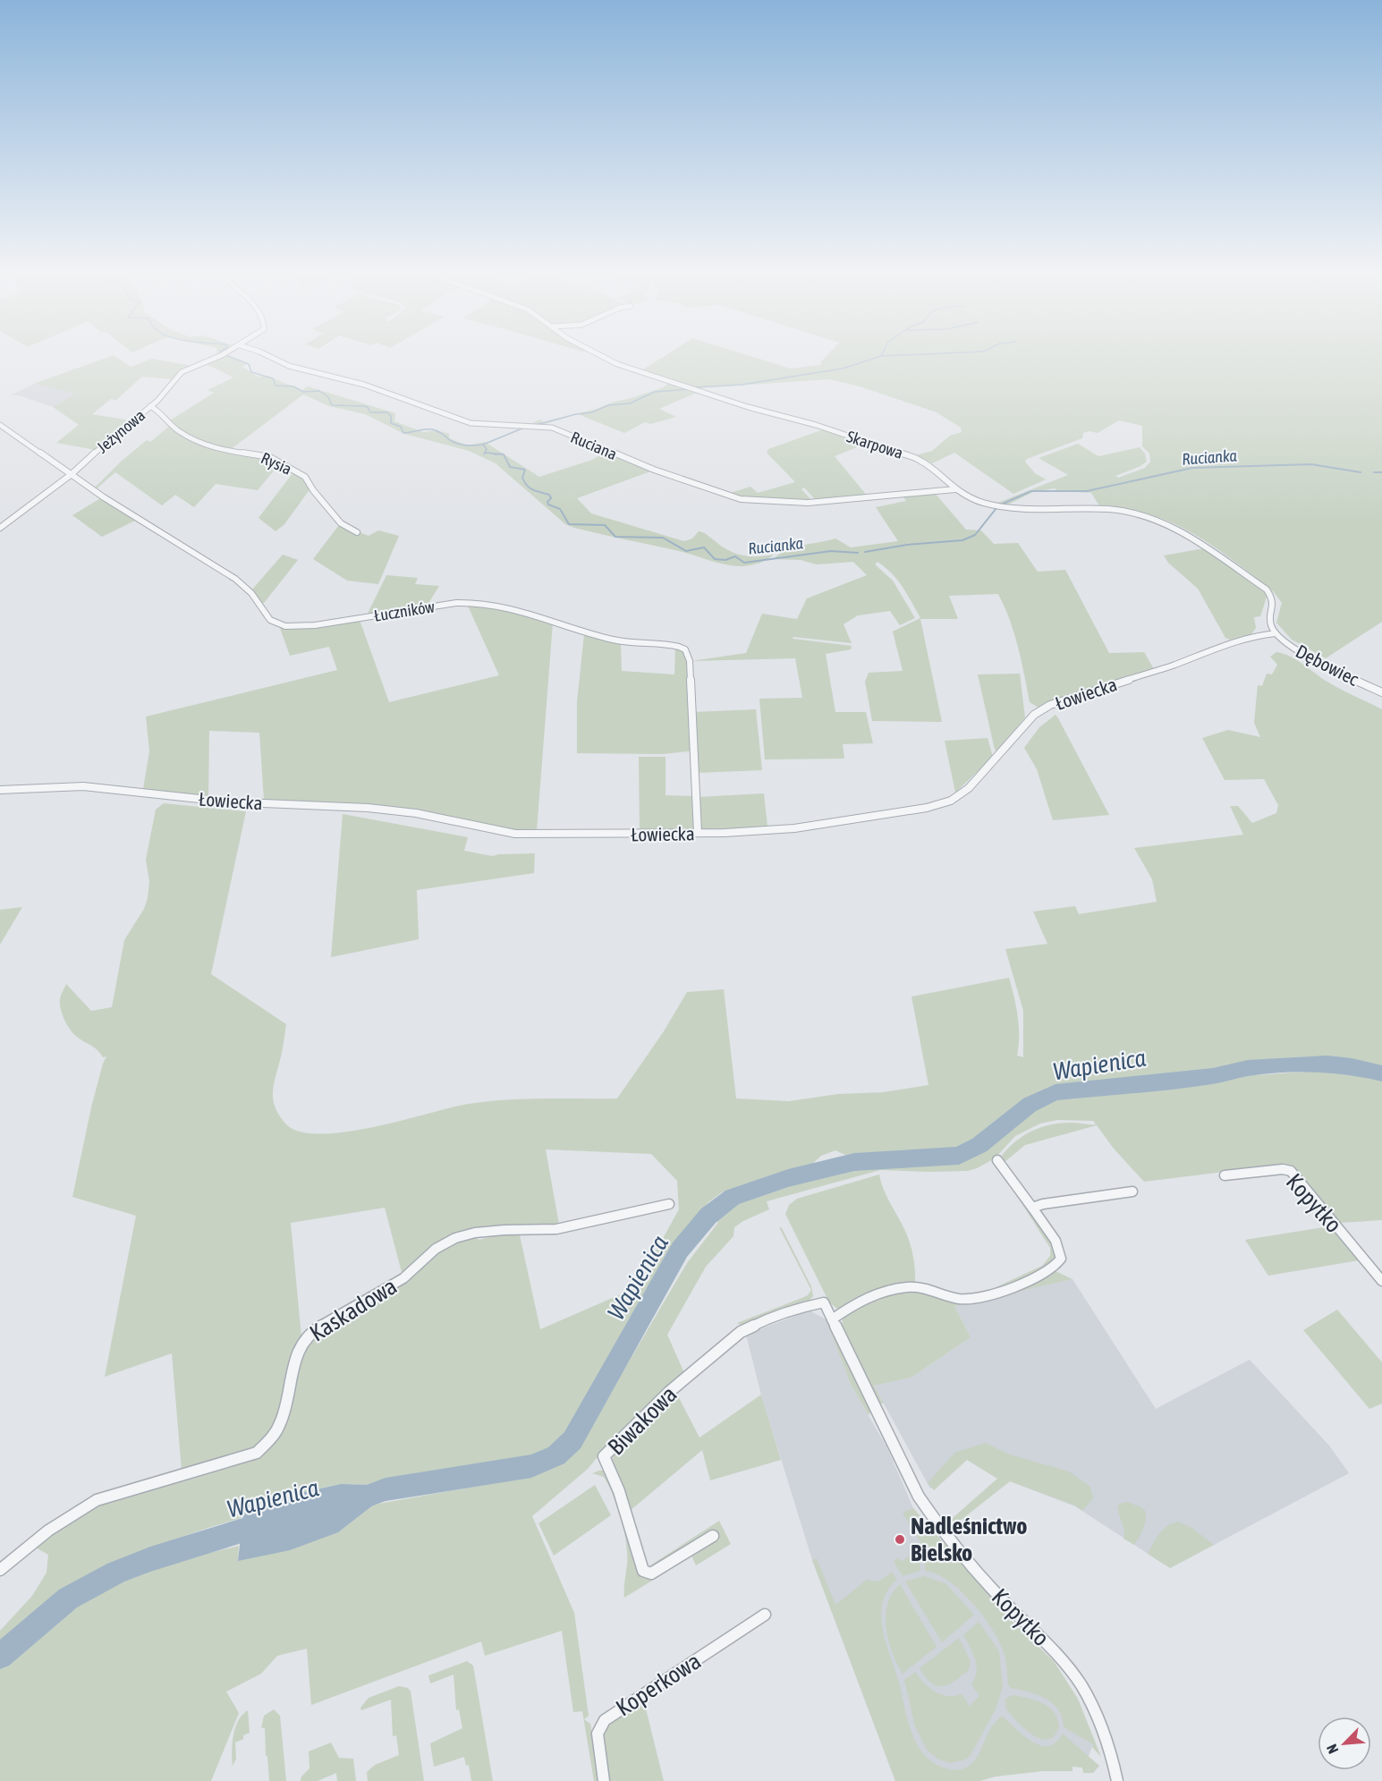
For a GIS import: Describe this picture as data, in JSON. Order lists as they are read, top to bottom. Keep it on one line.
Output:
{"streets":{"street":["Jeżynowa","Skarpowa","Ruciana","Rysia","Łuczników","Dębowiec","Łowiecka","Kopytko","Kaskadowa","Biwakowa","Koperkowa"]},"crossings":[["Jeżynowa","Rysia"],["Jeżynowa","Łuczników"],["Skarpowa","Ruciana"],["Skarpowa","Dębowiec"],["Skarpowa","Łowiecka"],["Łuczników","Łowiecka"],["Dębowiec","Łowiecka"],["Kopytko","Biwakowa"]],"water":["Rucianka","Wapienica"],"places":["Nadleśnictwo Bielsko"],"north":"bottom left"}
